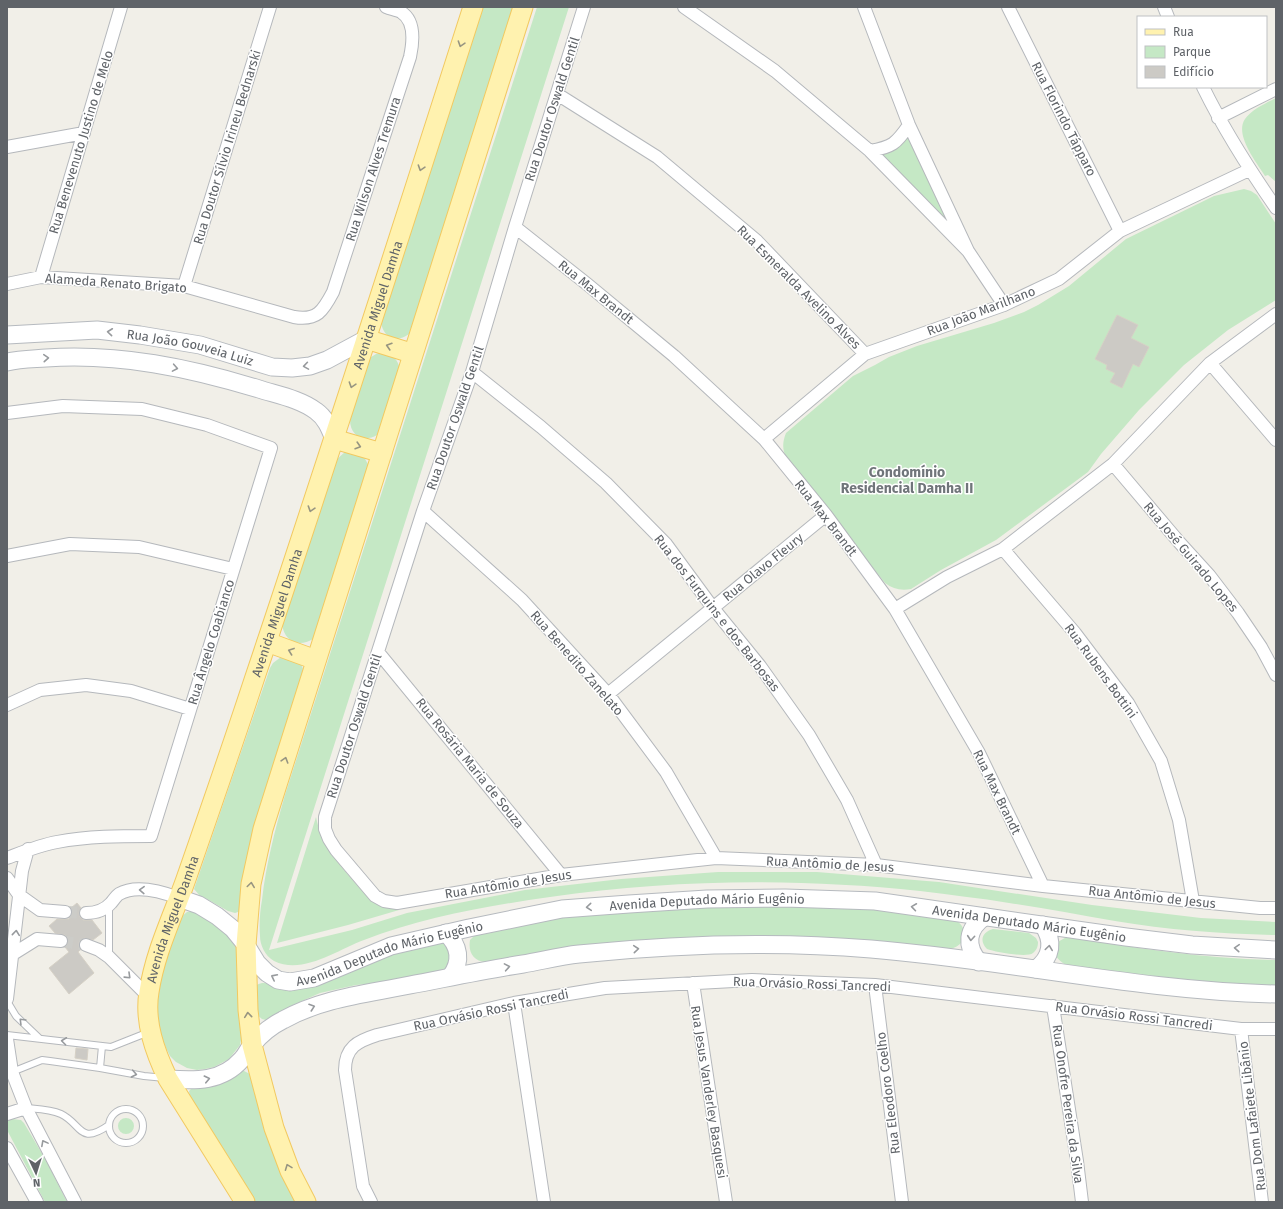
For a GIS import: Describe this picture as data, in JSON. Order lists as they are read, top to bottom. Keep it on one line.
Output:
{"streets":{"main road":["Avenida Miguel Damha"],"street":["Rua Doutor Oswald Gentil","Rua Florindo Tápparo","Rua Benevenuto Justino de Melo","Rua Doutor Sílvio Irineu Bednarski","Rua Wilson Alves Tremura","Alameda Renato Brigato","Rua Esmeralda Avelino Alves","Rua Max Brandt","Rua João Marilhano","Rua João Gouveia Luiz","Rua José Guirado Lopes","Rua Olavo Fleury","Rua dos Furquins e dos Barbosas","Rua Ângelo Coabianco","Rua Benedito Zanelato","Rua Rubens Bottini","Rua Rosária Maria de Souza","Rua Antômio de Jesus","Avenida Deputado Mário Eugênio","Rua Orvásio Rossi Tancredi","Rua Jesus Vanderley Basquesi","Rua Eleodoro Coelho","Rua Onofre Pereira da Silva","Rua Dom Lafaiete Libânio"]},"crossings":[["Rua Doutor Oswald Gentil","Rua Esmeralda Avelino Alves"],["Rua Doutor Oswald Gentil","Rua Max Brandt"],["Rua Doutor Oswald Gentil","Rua dos Furquins e dos Barbosas"],["Rua Doutor Oswald Gentil","Rua Benedito Zanelato"],["Rua Doutor Oswald Gentil","Rua Rosária Maria de Souza"],["Rua Doutor Oswald Gentil","Rua Antômio de Jesus"],["Rua Florindo Tápparo","Rua João Marilhano"],["Rua Benevenuto Justino de Melo","Alameda Renato Brigato"],["Rua Doutor Sílvio Irineu Bednarski","Alameda Renato Brigato"],["Rua Wilson Alves Tremura","Alameda Renato Brigato"],["Rua Esmeralda Avelino Alves","Rua João Marilhano"],["Rua Max Brandt","Rua João Marilhano"],["Rua Max Brandt","Rua Olavo Fleury"],["Rua Max Brandt","Rua Antômio de Jesus"],["Avenida Miguel Damha","Rua João Gouveia Luiz"],["Avenida Miguel Damha","Avenida Deputado Mário Eugênio"],["Rua Olavo Fleury","Rua dos Furquins e dos Barbosas"],["Rua Olavo Fleury","Rua Benedito Zanelato"],["Rua dos Furquins e dos Barbosas","Rua Antômio de Jesus"],["Rua Benedito Zanelato","Rua Antômio de Jesus"],["Rua Rubens Bottini","Rua Antômio de Jesus"],["Rua Rosária Maria de Souza","Rua Antômio de Jesus"],["Rua Orvásio Rossi Tancredi","Rua Jesus Vanderley Basquesi"],["Rua Orvásio Rossi Tancredi","Rua Eleodoro Coelho"],["Rua Orvásio Rossi Tancredi","Rua Onofre Pereira da Silva"],["Rua Orvásio Rossi Tancredi","Rua Dom Lafaiete Libânio"]],"districts":["Condomínio Residencial Damha II"],"legend":["Rua","Parque","Edifício"],"north":"bottom"}
